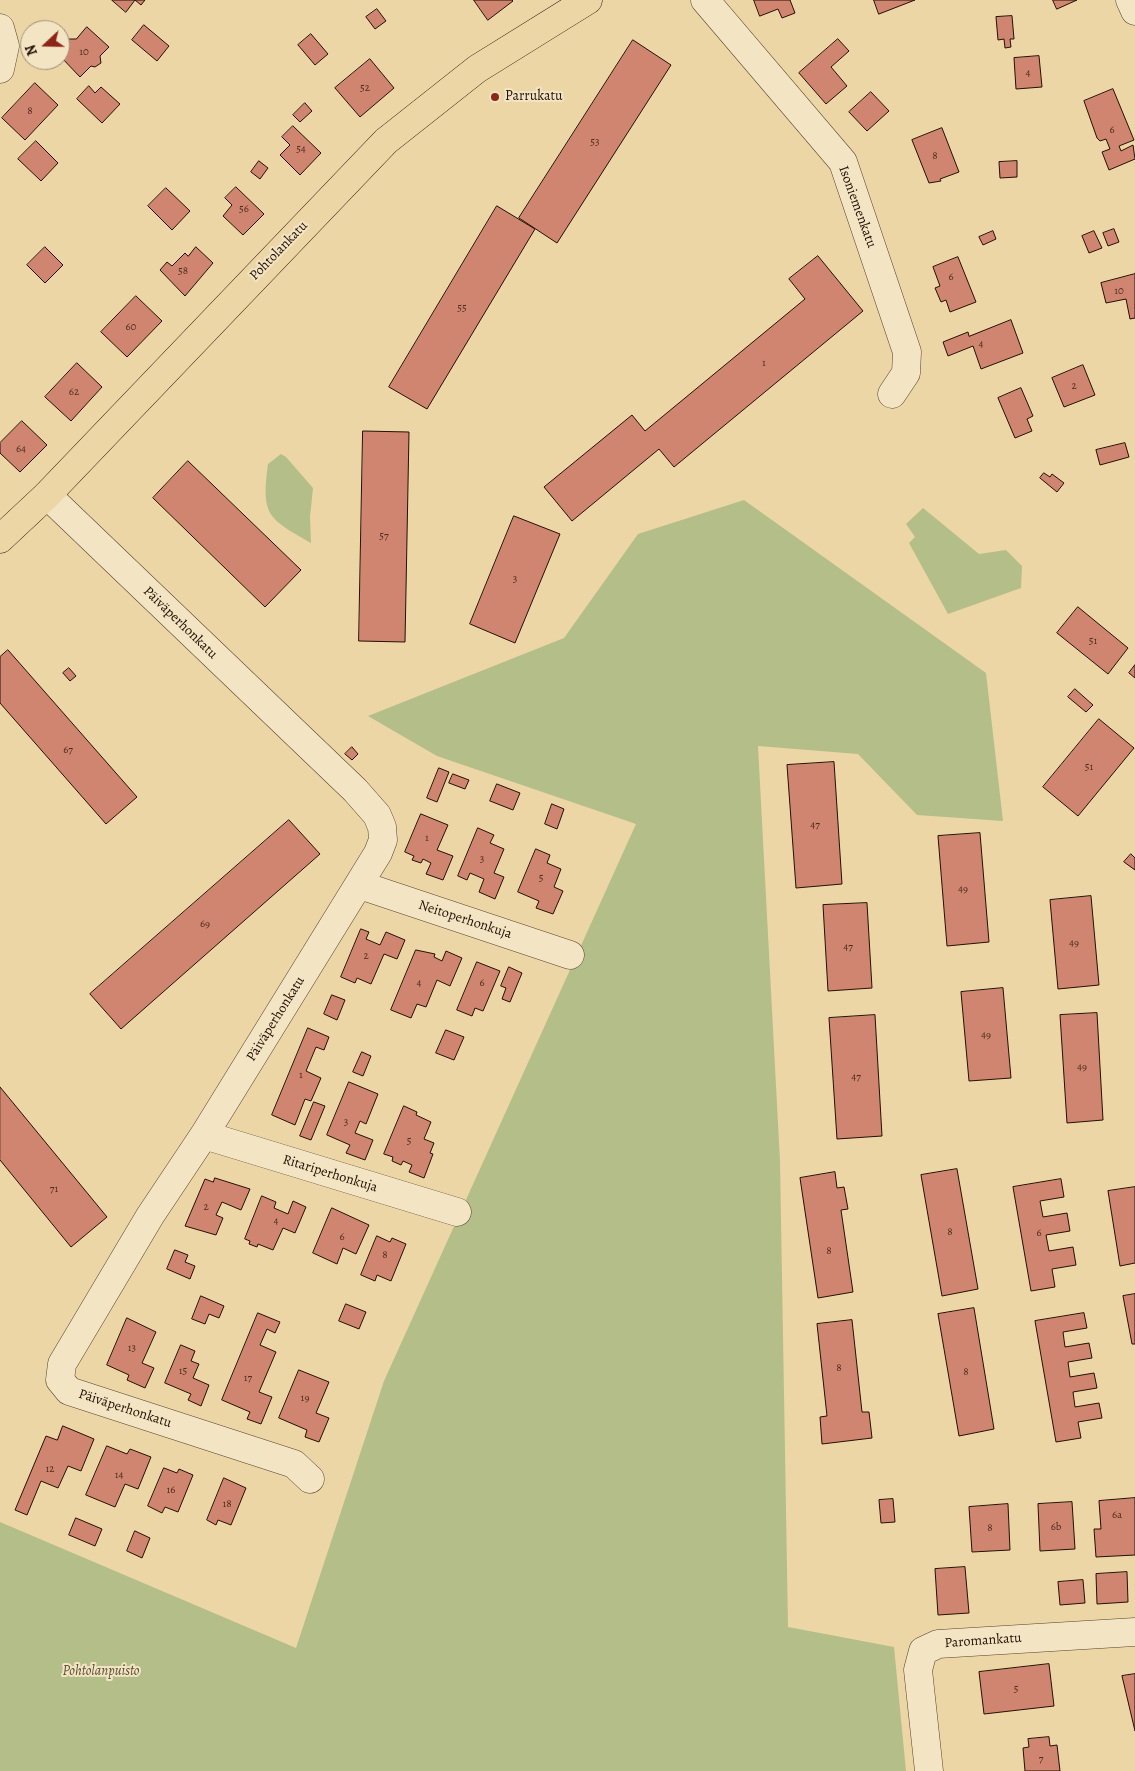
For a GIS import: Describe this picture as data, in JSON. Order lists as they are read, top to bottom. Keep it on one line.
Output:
{"streets":{"main road":["Pohtolankatu"],"street":["Isoniemenkatu","Päiväperhonkatu","Neitoperhonkuja","Ritariperhonkuja","Paromankatu"]},"crossings":[["Pohtolankatu","Päiväperhonkatu"],["Päiväperhonkatu","Neitoperhonkuja"],["Päiväperhonkatu","Ritariperhonkuja"]],"parks":["Pohtolanpuisto"],"places":["Parrukatu"],"house_numbers":["10","4","52","8","6","53","54","8","56","58","6","10","55","60","4","1","2","62","64","57","3","51","67","51","47","1","3","5","49","69","49","47","2","4","6","49","49","1","47","3","5","71","2","4","8","6","6","8","8","13","8","15","8","17","19","12","14","16","18","6a","6b","8","5","7"],"north":"left"}
